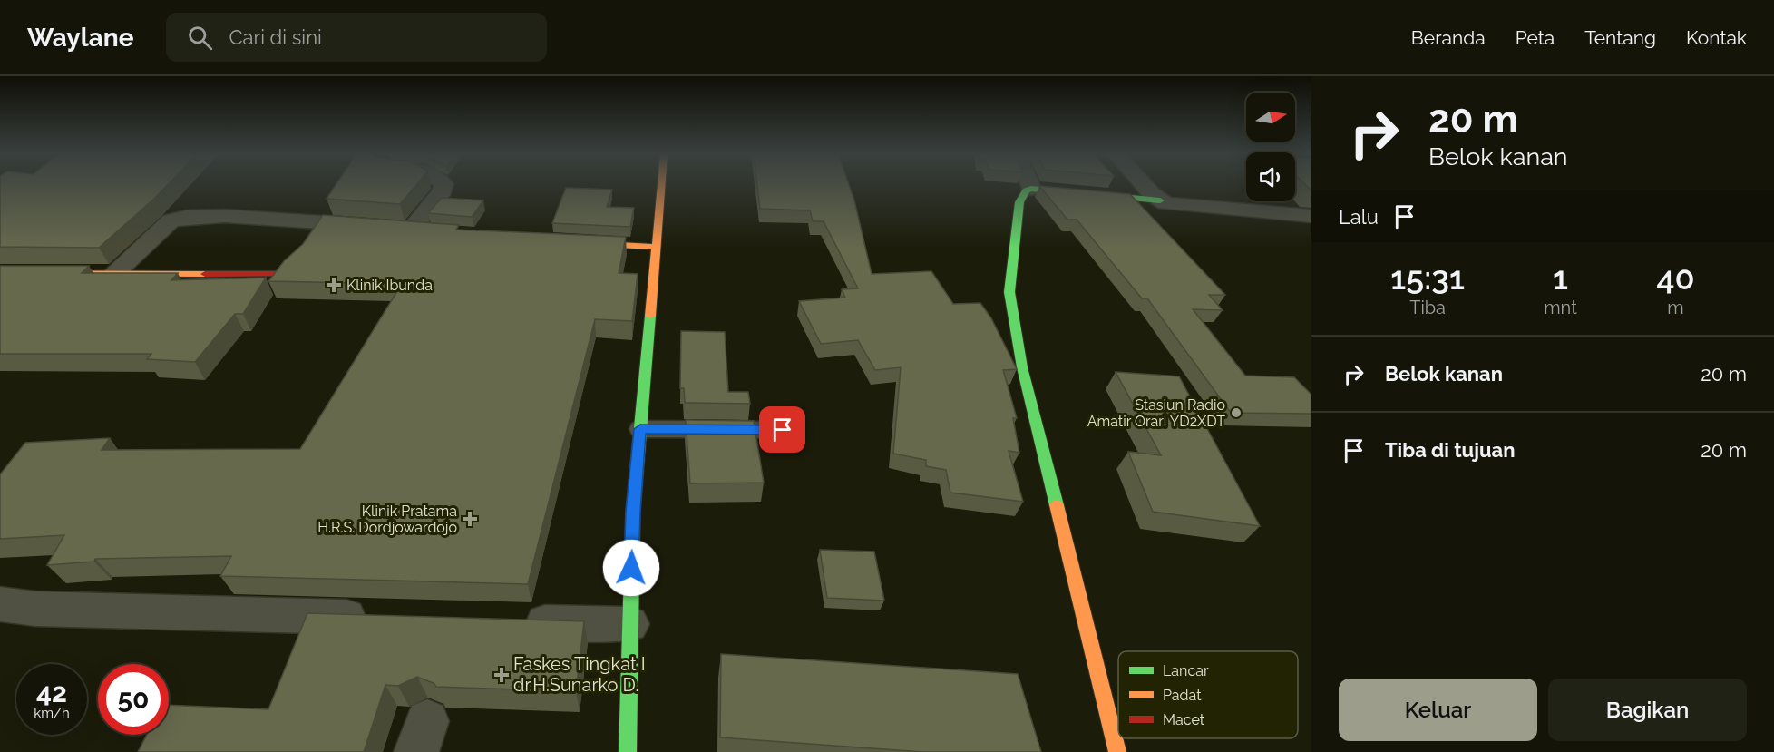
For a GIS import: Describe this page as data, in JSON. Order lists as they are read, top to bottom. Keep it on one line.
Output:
{"places":{"health":["Klinik Ibunda","Klinik Pratama H.R.S. Dordjowardojo","Faskes Tingkat I dr.H.Sunarko D."],"other":["Stasiun Radio Amatir Orari YD2XDT"]},"legend":["Lancar","Padat","Macet"],"north":"right","page":{"header":"Waylane","search":"Cari di sini","nav":["Beranda","Peta","Tentang","Kontak"],"turn":["20 m","Belok kanan"],"then":"Lalu","eta":["15:31","Tiba","1","mnt","40","m"],"list":[{"name":"Belok kanan","value":"20 m"},{"name":"Tiba di tujuan","value":"20 m"}],"speed":"42 km/h","limit":"50","buttons":["Keluar","Bagikan"]}}
